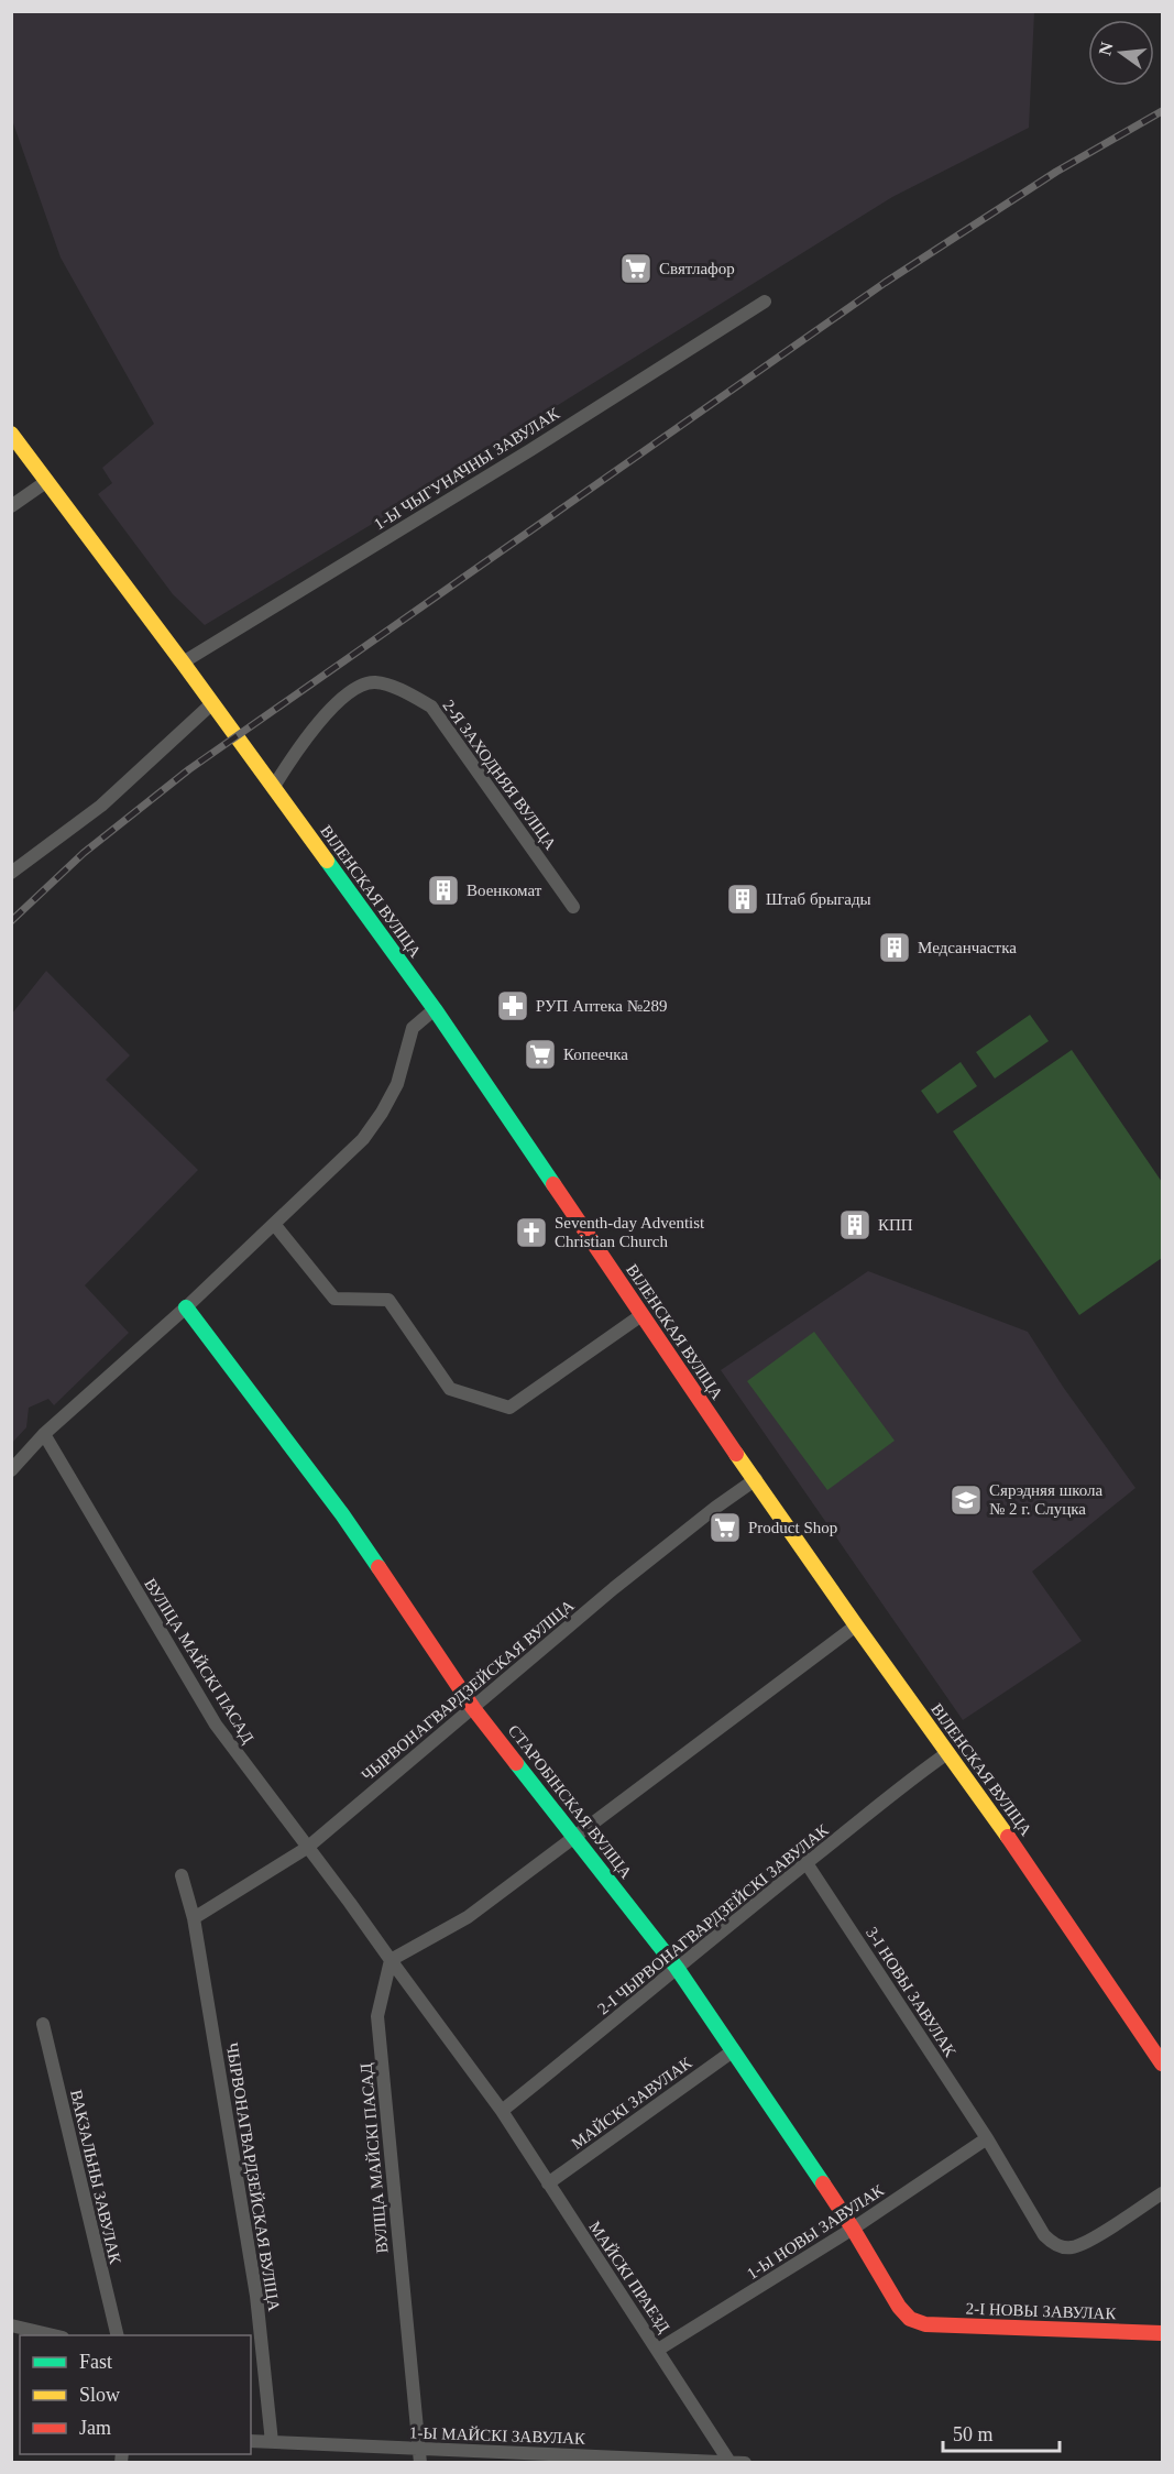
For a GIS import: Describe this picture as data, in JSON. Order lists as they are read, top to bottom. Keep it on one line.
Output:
{"streets":{"main road":["ВІЛЕНСКАЯ ВУЛІЦА","СТАРОБІНСКАЯ ВУЛІЦА","2-І НОВЫ ЗАВУЛАК"],"street":["1-Ы ЧЫГУНАЧНЫ ЗАВУЛАК","2-Я ЗАХОДНЯЯ ВУЛІЦА","ВУЛІЦА МАЙСКІ ПАСАД","ЧЫРВОНАГВАРДЗЕЙСКАЯ ВУЛІЦА","2-І ЧЫРВОНАГВАРДЗЕЙСКІ ЗАВУЛАК","3-І НОВЫ ЗАВУЛАК","МАЙСКІ ЗАВУЛАК","ВАКЗАЛЬНЫ ЗАВУЛАК","1-Ы НОВЫ ЗАВУЛАК","МАЙСКІ ПРАЕЗД","1-Ы МАЙСКІ ЗАВУЛАК"]},"crossings":[["1-Ы ЧЫГУНАЧНЫ ЗАВУЛАК","ВІЛЕНСКАЯ ВУЛІЦА"],["2-Я ЗАХОДНЯЯ ВУЛІЦА","ВІЛЕНСКАЯ ВУЛІЦА"],["ВІЛЕНСКАЯ ВУЛІЦА","ЧЫРВОНАГВАРДЗЕЙСКАЯ ВУЛІЦА"],["ВІЛЕНСКАЯ ВУЛІЦА","2-І ЧЫРВОНАГВАРДЗЕЙСКІ ЗАВУЛАК"],["ВУЛІЦА МАЙСКІ ПАСАД","ЧЫРВОНАГВАРДЗЕЙСКАЯ ВУЛІЦА"],["ВУЛІЦА МАЙСКІ ПАСАД","МАЙСКІ ПРАЕЗД"],["ВУЛІЦА МАЙСКІ ПАСАД","1-Ы МАЙСКІ ЗАВУЛАК"],["ЧЫРВОНАГВАРДЗЕЙСКАЯ ВУЛІЦА","СТАРОБІНСКАЯ ВУЛІЦА"],["ЧЫРВОНАГВАРДЗЕЙСКАЯ ВУЛІЦА","1-Ы МАЙСКІ ЗАВУЛАК"],["СТАРОБІНСКАЯ ВУЛІЦА","2-І ЧЫРВОНАГВАРДЗЕЙСКІ ЗАВУЛАК"],["СТАРОБІНСКАЯ ВУЛІЦА","МАЙСКІ ЗАВУЛАК"],["СТАРОБІНСКАЯ ВУЛІЦА","1-Ы НОВЫ ЗАВУЛАК"],["СТАРОБІНСКАЯ ВУЛІЦА","2-І НОВЫ ЗАВУЛАК"],["2-І ЧЫРВОНАГВАРДЗЕЙСКІ ЗАВУЛАК","3-І НОВЫ ЗАВУЛАК"],["2-І ЧЫРВОНАГВАРДЗЕЙСКІ ЗАВУЛАК","МАЙСКІ ПРАЕЗД"],["3-І НОВЫ ЗАВУЛАК","1-Ы НОВЫ ЗАВУЛАК"],["МАЙСКІ ЗАВУЛАК","МАЙСКІ ПРАЕЗД"],["1-Ы НОВЫ ЗАВУЛАК","МАЙСКІ ПРАЕЗД"],["МАЙСКІ ПРАЕЗД","1-Ы МАЙСКІ ЗАВУЛАК"]],"places":{"supermarket":["Святлафор","Копеечка","Product Shop"],"building":["Военкомат","Штаб брыгады","Медсанчастка","КПП"],"pharmacy":["РУП Аптека №289"],"church":["Seventh-day Adventist Christian Church"],"school or university":["Сярэдняя школа № 2 г. Слуцка"]},"legend":["Fast","Slow","Jam"],"scale_bar":"50 m","north":"left"}
